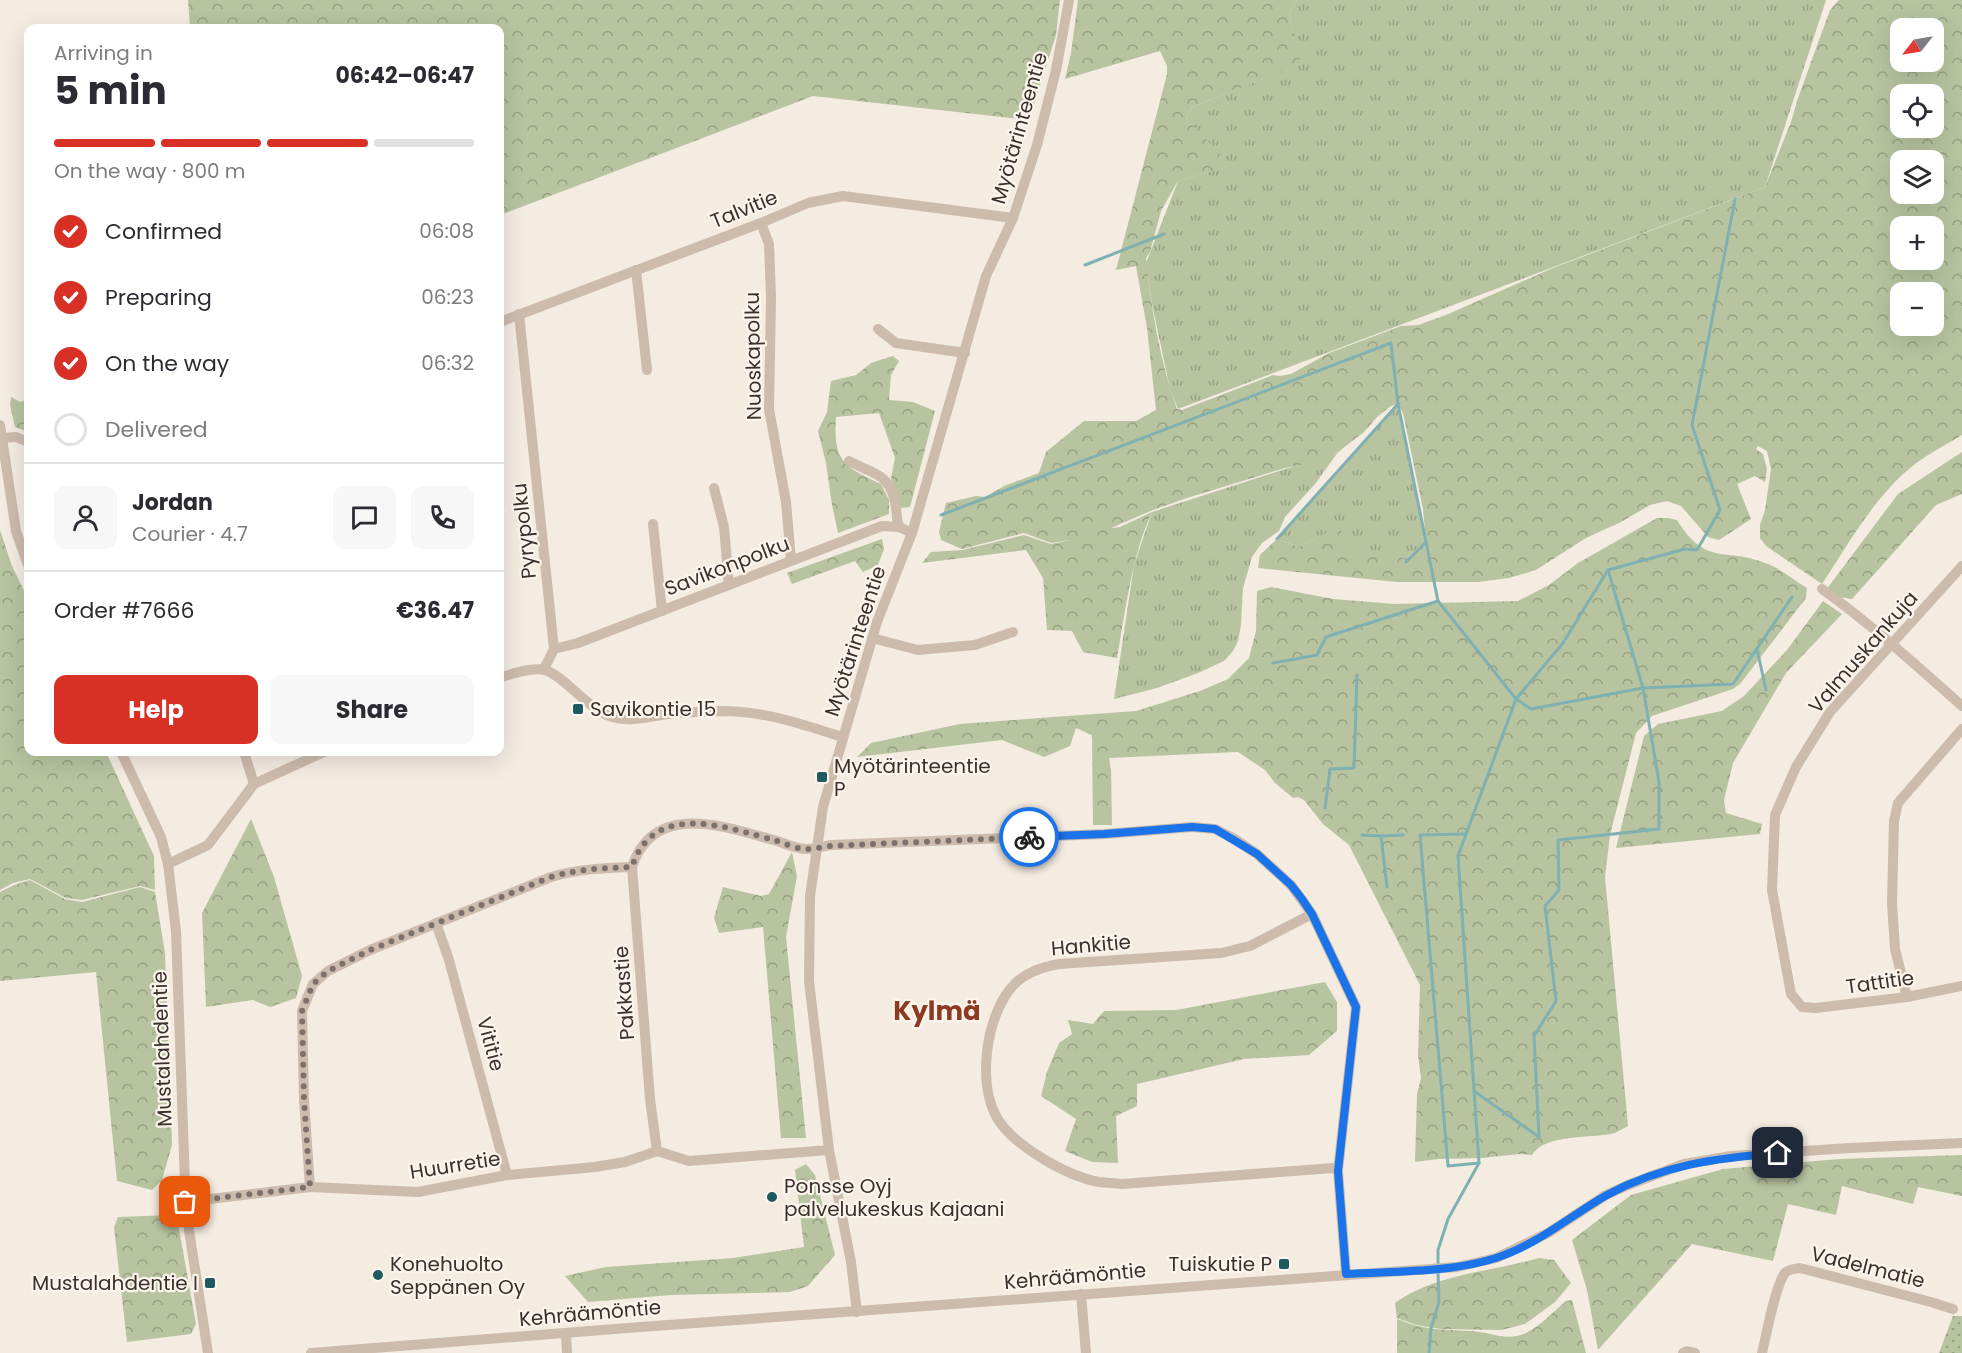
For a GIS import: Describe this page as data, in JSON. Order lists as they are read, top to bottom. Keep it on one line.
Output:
{"streets":{"street":["Myötärinteentie","Talvitie","Nuoskapolku","Pyrypolku","Savikonpolku","Valmuskankuja","Hankitie","Tattitie","Pakkastie","Vititie","Mustalahdentie","Huurretie","Vadelmatie","Kehräämöntie"]},"crossings":[["Myötärinteentie","Talvitie"],["Myötärinteentie","Kehräämöntie"],["Talvitie","Nuoskapolku"],["Talvitie","Pyrypolku"],["Nuoskapolku","Savikonpolku"],["Pyrypolku","Savikonpolku"],["Valmuskankuja","Tattitie"],["Pakkastie","Huurretie"],["Vititie","Huurretie"],["Mustalahdentie","Huurretie"]],"districts":["Kylmä"],"places":{"transit":["Savikontie 15","Myötärinteentie P","Tuiskutie P","Mustalahdentie I"],"other":["Ponsse Oyj palvelukeskus Kajaani","Konehuolto Seppänen Oy"]},"north":"bottom left","page":{"map_buttons":["+","−"],"heading":["5 min","Arriving in","06:42–06:47"],"panel":["Jordan","Courier · 4.7","Order #7666","€36.47"],"bar":"On the way · 800 m","list":[["Confirmed","06:08"],["Preparing","06:23"],["On the way","06:32"],"Delivered"],"buttons":["Help","Share"]}}
